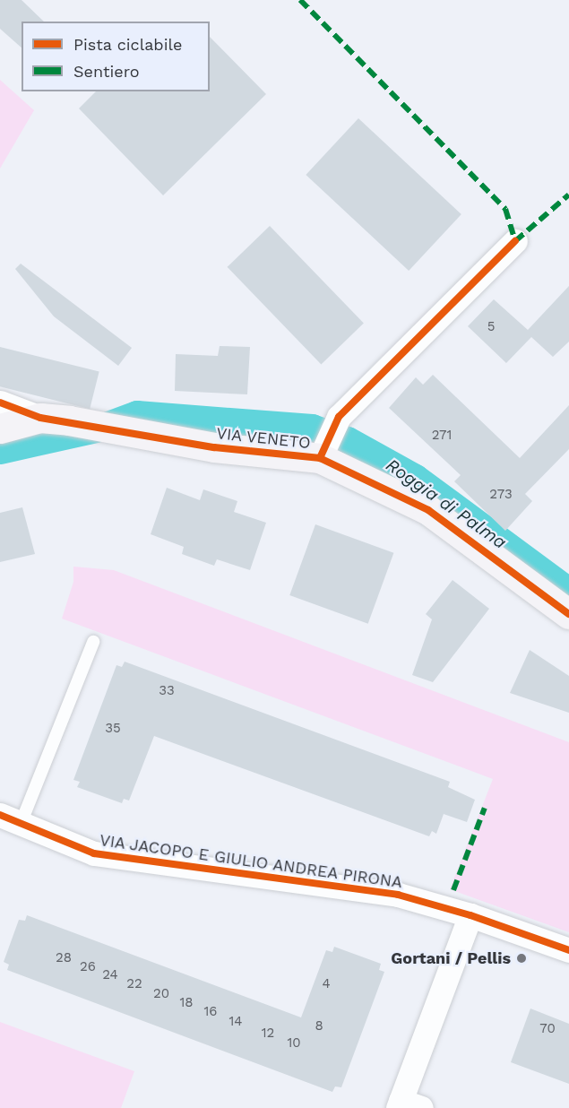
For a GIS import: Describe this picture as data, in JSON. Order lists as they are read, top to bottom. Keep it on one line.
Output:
{"streets":{"street":["VIA VENETO","VIA JACOPO E GIULIO ANDREA PIRONA"]},"water":["Roggia di Palma"],"places":["Gortani / Pellis"],"house_numbers":["5","271","273","33","35","28","26","24","22","4","20","18","16","14","8","70","12","10"],"legend":["Pista ciclabile","Sentiero"]}
